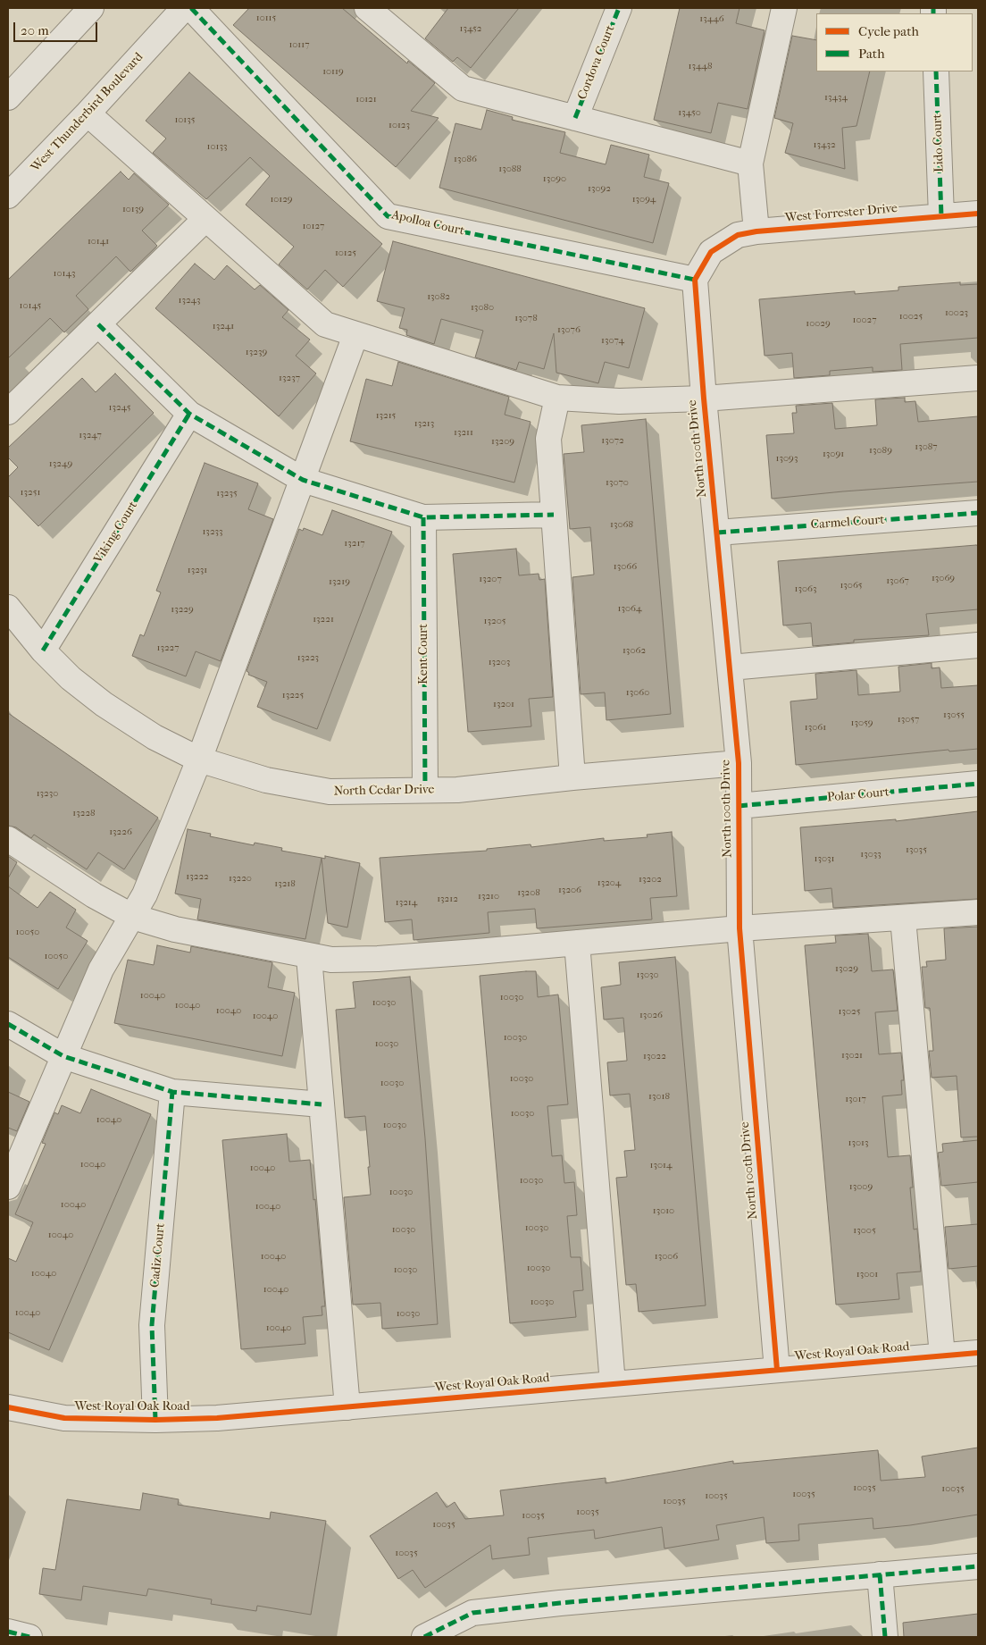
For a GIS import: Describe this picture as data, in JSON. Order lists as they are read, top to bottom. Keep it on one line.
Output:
{"streets":{"street":["Cordova Court","West Thunderbird Boulevard","Lido Court","West Forrester Drive","Apolloa Court","North 100th Drive","Carmel Court","Viking Court","Kent Court","North Cedar Drive","Polar Court","Cadiz Court","West Royal Oak Road"]},"crossings":[["Lido Court","West Forrester Drive"],["West Forrester Drive","Apolloa Court"],["West Forrester Drive","North 100th Drive"],["Apolloa Court","North 100th Drive"],["North 100th Drive","Carmel Court"],["North 100th Drive","North Cedar Drive"],["North 100th Drive","Polar Court"],["North 100th Drive","West Royal Oak Road"],["Viking Court","North Cedar Drive"],["Kent Court","North Cedar Drive"],["Cadiz Court","West Royal Oak Road"]],"house_numbers":["10115","13446","13452","10117","13448","10119","13434","10121","13450","10135","10123","13432","10133","13086","13088","13090","13092","10129","13094","10139","10127","10141","10125","10143","13082","13243","10145","13080","10023","10025","13078","10027","10029","13241","13076","13074","13239","13237","13245","13215","13213","13211","13247","13072","13209","13087","13089","13091","13093","13249","13070","13251","13235","13068","13233","13217","13066","13231","13069","13207","13067","13219","13065","13063","13064","13229","13221","13205","13227","13062","13223","13203","13060","13225","13201","13055","13057","13059","13061","13230","13228","13226","13035","13033","13031","13222","13220","13202","13204","13218","13206","13208","13210","13212","13214","10050","10050","13029","13030","10040","10030","10030","10040","10040","13025","13026","10040","10030","10030","13021","13022","10030","10030","13018","13017","10030","10040","10030","13013","10040","13014","10040","10030","13009","10030","10040","10040","13010","10030","10030","13005","10040","10040","13006","10030","10030","10040","13001","10040","10030","10040","10030","10040","10035","10035","10035","10035","10035","10035","10035","10035","10035"],"legend":["Cycle path","Path"],"scale_bar":"20 m"}
